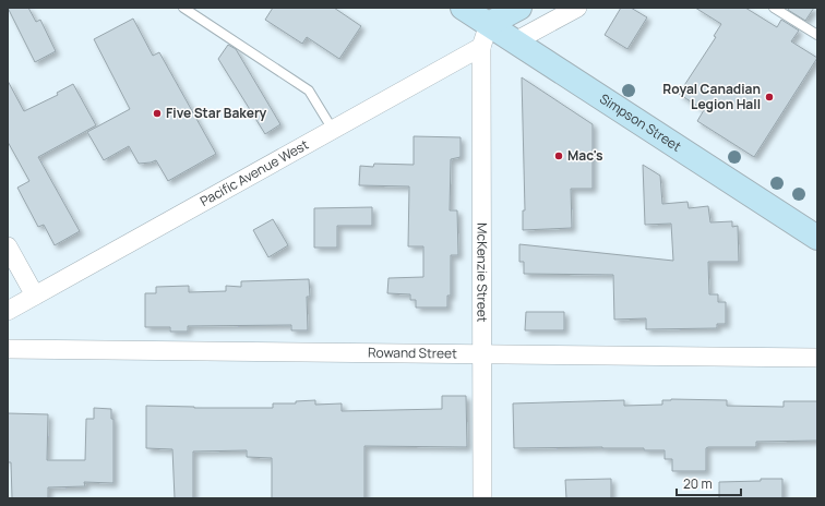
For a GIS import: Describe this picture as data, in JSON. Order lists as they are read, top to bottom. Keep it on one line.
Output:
{"streets":{"main road":["Simpson Street"],"street":["Pacific Avenue West","McKenzie Street","Rowand Street"]},"crossings":[["Pacific Avenue West","McKenzie Street"],["McKenzie Street","Rowand Street"]],"places":["Royal Canadian Legion Hall","Five Star Bakery","Mac's"],"scale_bar":"20 m"}
